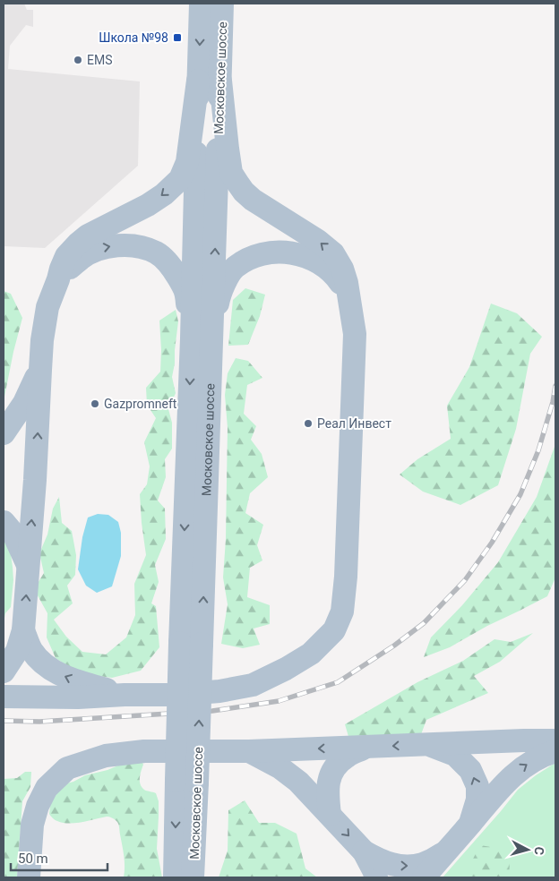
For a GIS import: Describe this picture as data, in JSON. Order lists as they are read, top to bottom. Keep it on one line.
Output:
{"streets":{"main road":["Московское шоссе"]},"places":{"transit":["Школа №98"],"other":["EMS","Gazpromneft","Реал Инвест"]},"scale_bar":"50 m","north":"right"}
